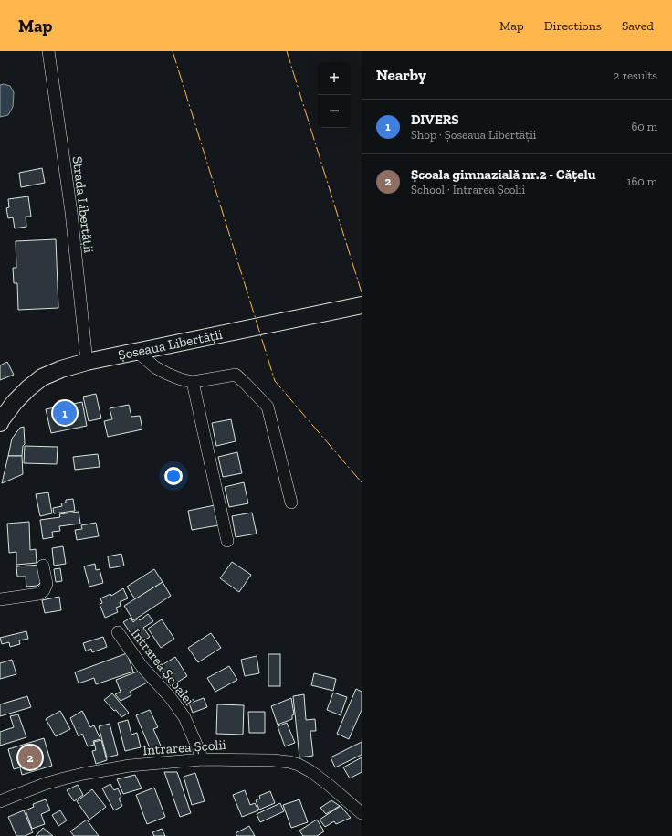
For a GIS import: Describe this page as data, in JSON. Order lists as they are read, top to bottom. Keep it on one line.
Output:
{"streets":{"main road":["Șoseaua Libertății"],"street":["Strada Libertății","Intrarea Școalei","Intrarea Școlii"]},"crossings":[["Strada Libertății","Șoseaua Libertății"],["Intrarea Școalei","Intrarea Școlii"]],"page":{"header":"Map","nav":["Map","Directions","Saved"],"heading":["Nearby","2 results"],"map_buttons":["+","−"],"list":[{"mark":"1","name":"DIVERS","note":"Shop · Șoseaua Libertății","value":"60 m"},{"mark":"2","name":"Școala gimnazială nr.2 - Cățelu","note":"School · Intrarea Școlii","value":"160 m"}],"pins":["1","2"]}}
